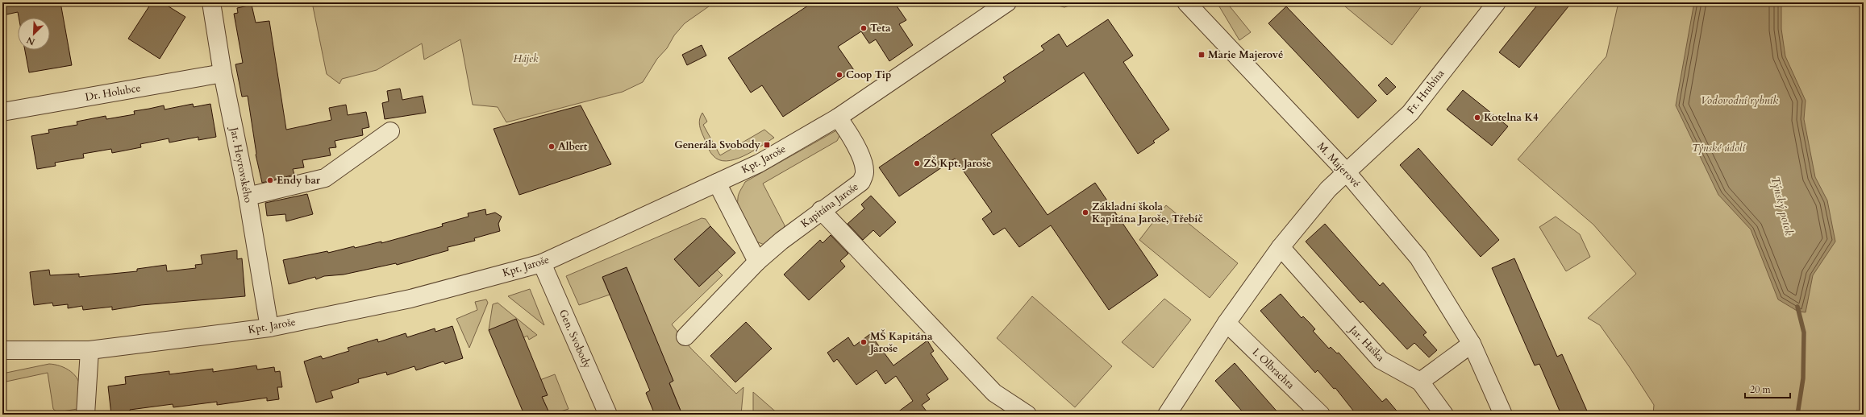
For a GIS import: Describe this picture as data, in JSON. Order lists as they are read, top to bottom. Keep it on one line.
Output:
{"streets":{"street":["Fr. Hrubína","Dr. Holubce","Kpt. Jaroše","Jar. Heyrovského","M. Majerové","Kapitána Jaroše","Gen. Svobody","Jar. Haška","I. Olbrachta"]},"crossings":[["Fr. Hrubína","M. Majerové"],["Dr. Holubce","Jar. Heyrovského"],["Kpt. Jaroše","Jar. Heyrovského"],["Kpt. Jaroše","Kapitána Jaroše"],["Kpt. Jaroše","Gen. Svobody"]],"water":["Vodovodní rybník","Týnský potok"],"parks":["Hájek","Týnské údolí"],"places":{"other":["Teta","Coop Tip","Kotelna K4","Albert","ZŠ Kpt. Jaroše","Endy bar","Základní škola Kapitána Jaroše, Třebíč","MŠ Kapitána Jaroše"],"transit":["Marie Majerové","Generála Svobody"]},"scale_bar":"20 m","north":"bottom left"}
